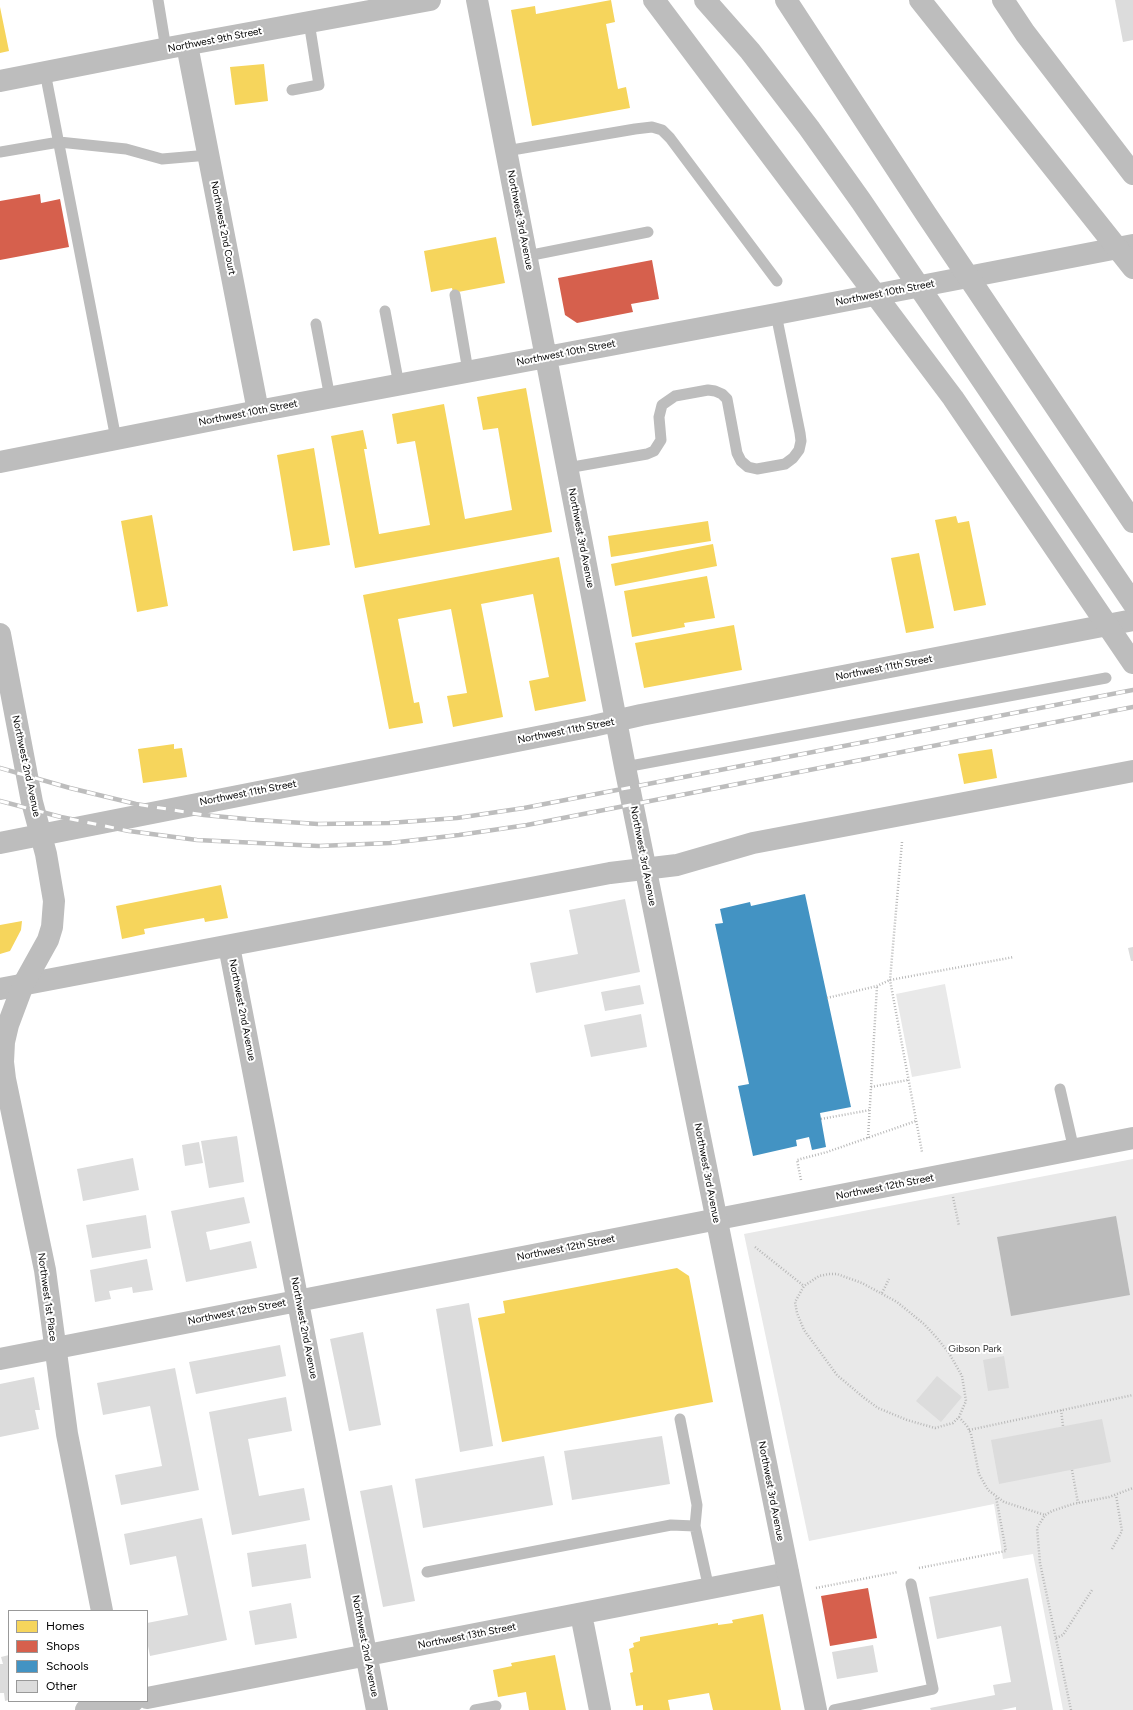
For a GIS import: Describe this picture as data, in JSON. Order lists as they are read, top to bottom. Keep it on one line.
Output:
{"streets":{"main road":["Northwest 9th Street","Northwest 3rd Avenue","Northwest 2nd Court","Northwest 10th Street","Northwest 11th Street","Northwest 2nd Avenue","Northwest 12th Street","Northwest 1st Place","Northwest 13th Street"]},"crossings":[["Northwest 9th Street","Northwest 2nd Court"],["Northwest 3rd Avenue","Northwest 10th Street"],["Northwest 3rd Avenue","Northwest 11th Street"],["Northwest 3rd Avenue","Northwest 12th Street"],["Northwest 3rd Avenue","Northwest 13th Street"],["Northwest 2nd Court","Northwest 10th Street"],["Northwest 11th Street","Northwest 2nd Avenue"],["Northwest 2nd Avenue","Northwest 12th Street"],["Northwest 2nd Avenue","Northwest 1st Place"],["Northwest 2nd Avenue","Northwest 13th Street"],["Northwest 12th Street","Northwest 1st Place"]],"parks":["Gibson Park"],"legend":["Homes","Shops","Schools","Other"]}
